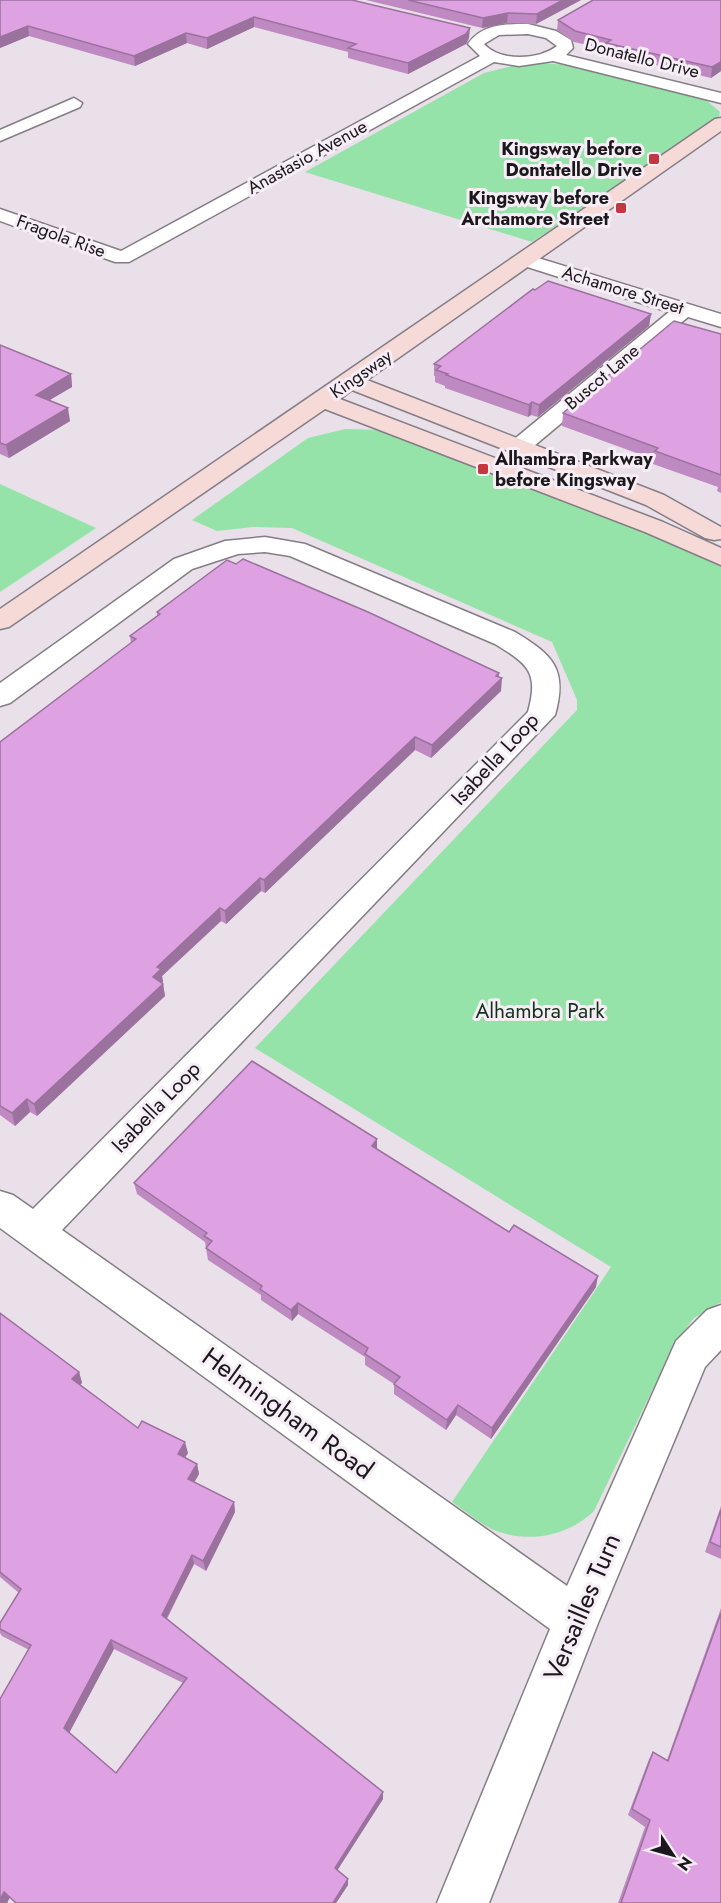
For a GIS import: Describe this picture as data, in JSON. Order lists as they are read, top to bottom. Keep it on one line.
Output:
{"streets":{"street":["Donatello Drive","Anastasio Avenue","Fragola Rise","Achamore Street","Kingsway","Buscot Lane","Isabella Loop","Helmingham Road","Versailles Turn"]},"crossings":[["Anastasio Avenue","Fragola Rise"],["Achamore Street","Kingsway"],["Achamore Street","Buscot Lane"],["Isabella Loop","Helmingham Road"],["Helmingham Road","Versailles Turn"]],"parks":["Alhambra Park"],"places":{"transit":["Kingsway before Dontatello Drive","Kingsway before Archamore Street","Alhambra Parkway before Kingsway"]},"north":"bottom right"}
